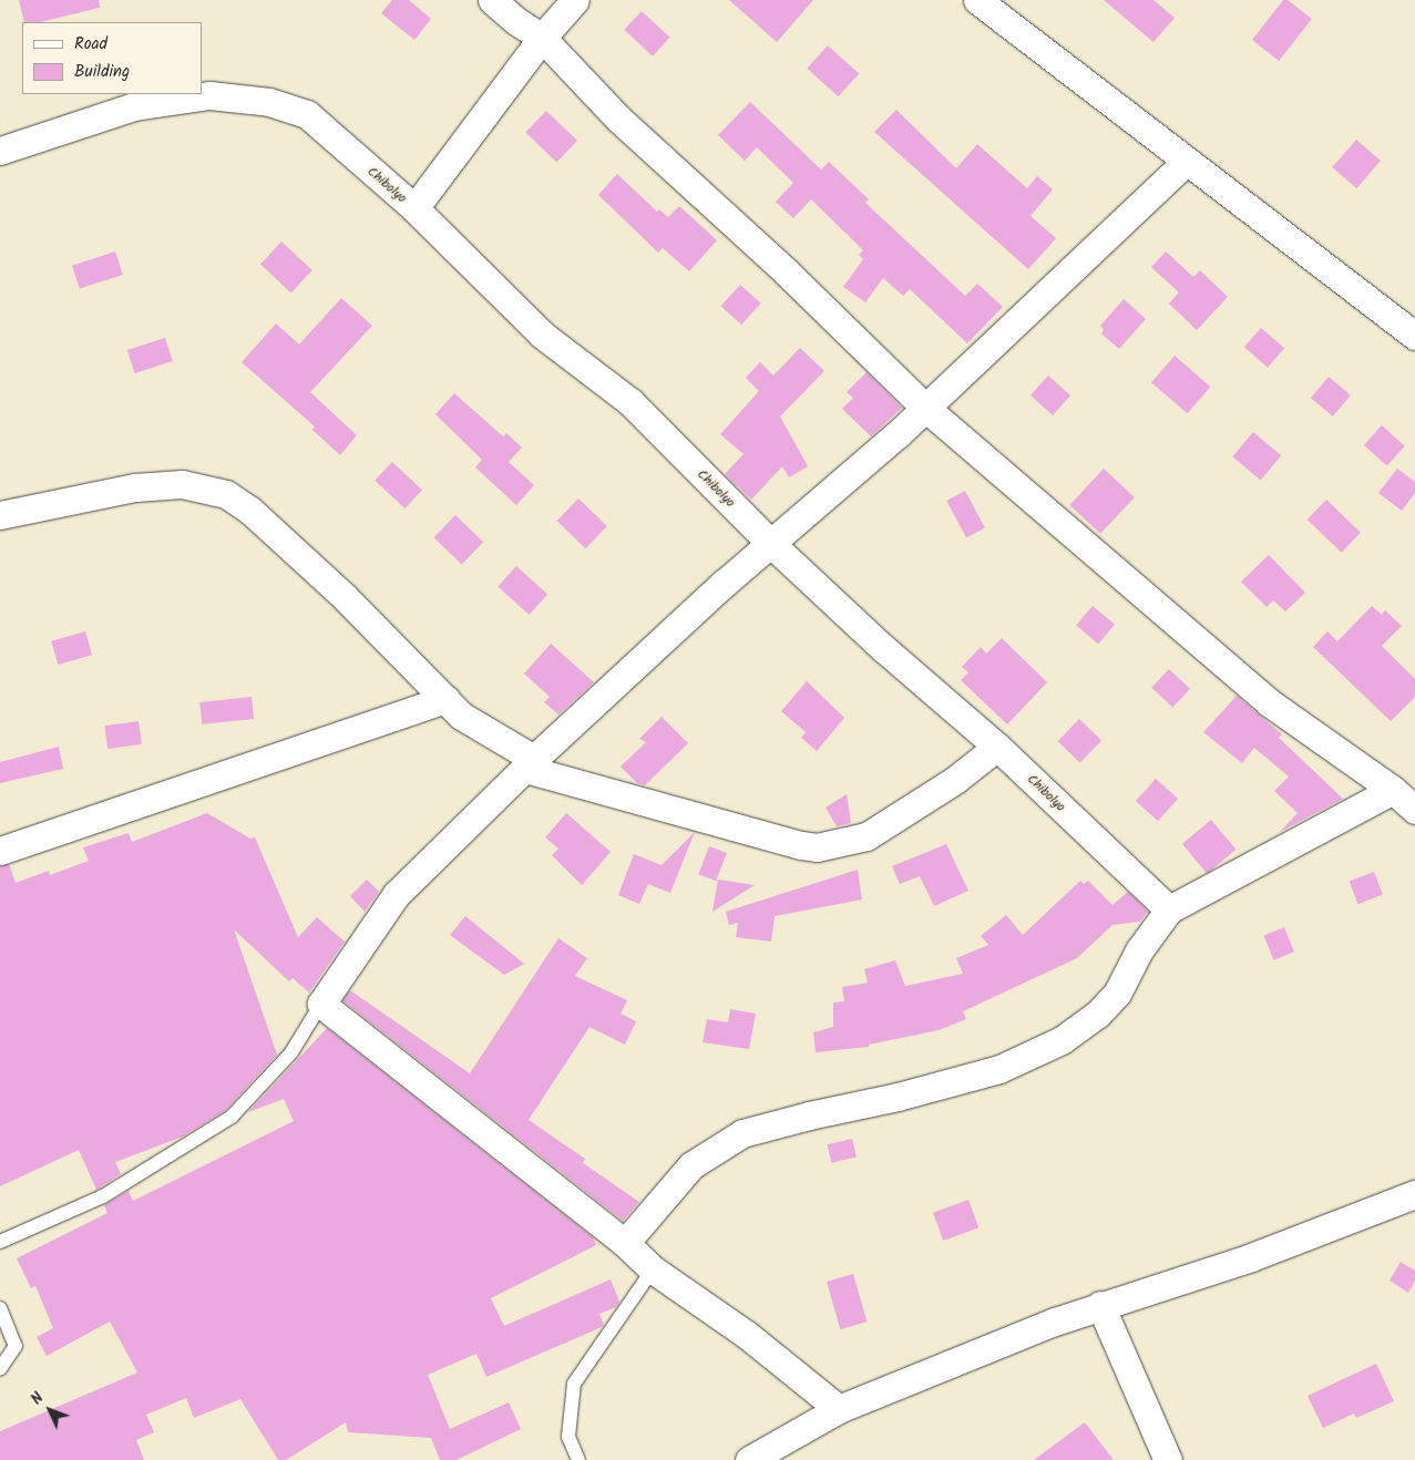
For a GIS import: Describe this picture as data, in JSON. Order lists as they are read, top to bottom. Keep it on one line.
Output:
{"streets":{"street":["Chibolyo"]},"legend":["Road","Building"],"north":"top left"}
